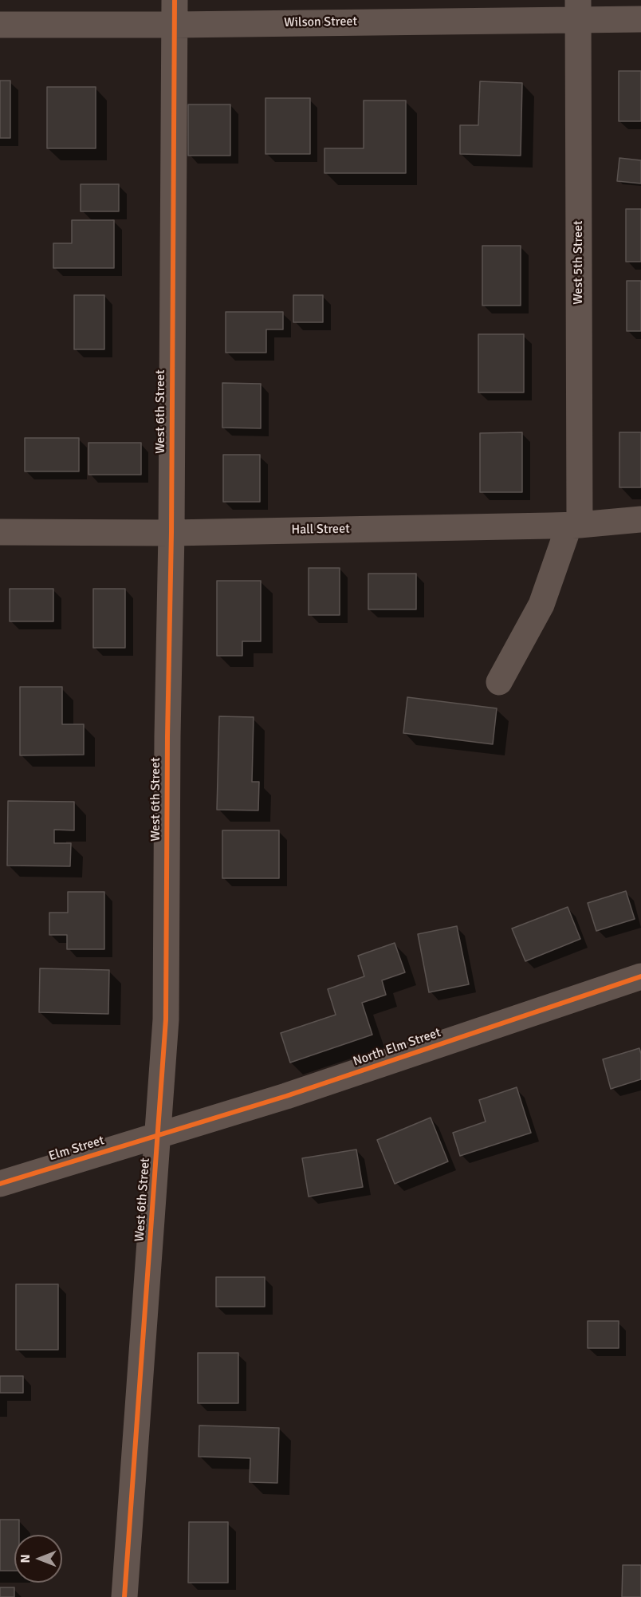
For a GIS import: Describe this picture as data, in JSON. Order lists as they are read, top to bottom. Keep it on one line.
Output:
{"streets":{"street":["Wilson Street","West 5th Street","West 6th Street","Hall Street","North Elm Street","Elm Street"]},"crossings":[["Wilson Street","West 5th Street"],["Wilson Street","West 6th Street"],["West 5th Street","Hall Street"],["West 6th Street","Hall Street"],["West 6th Street","North Elm Street"],["West 6th Street","Elm Street"],["North Elm Street","Elm Street"]],"north":"left"}
